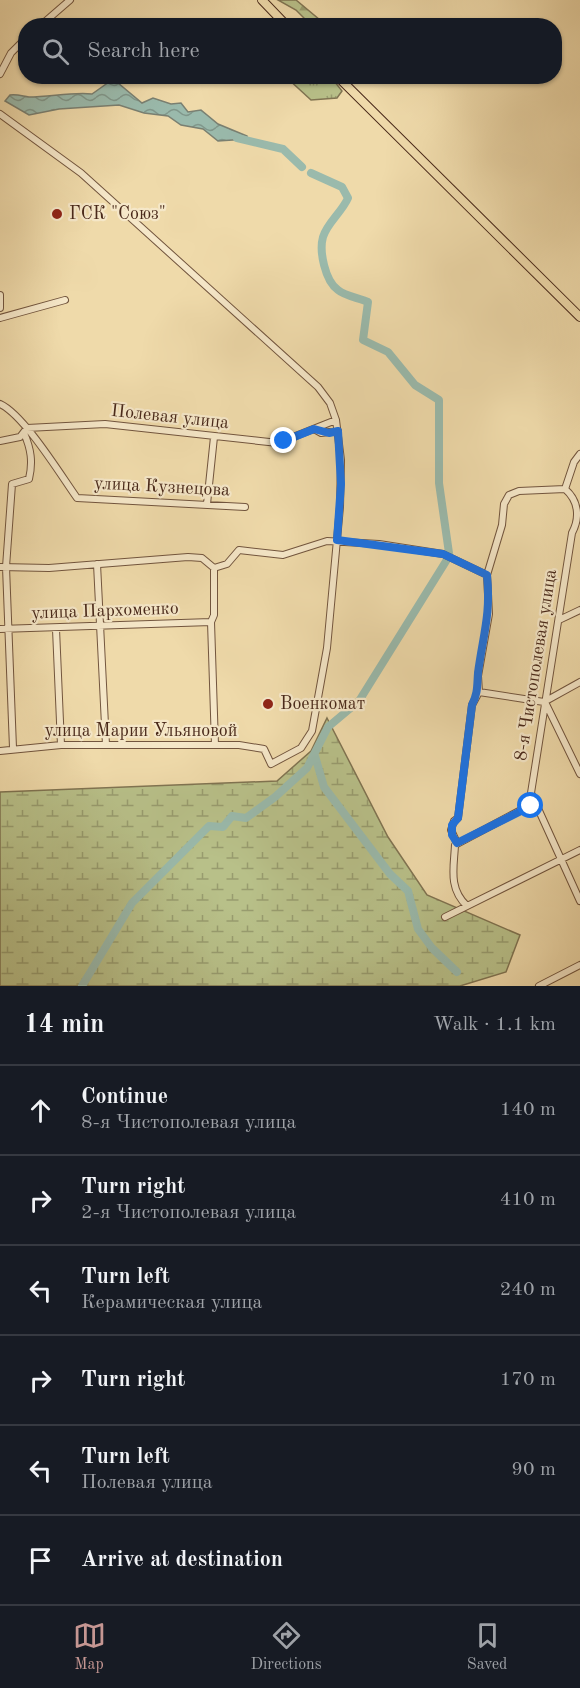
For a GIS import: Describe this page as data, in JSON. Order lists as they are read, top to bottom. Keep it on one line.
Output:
{"streets":{"street":["Полевая улица","улица Кузнецова","улица Пархоменко","8-я Чистополевая улица","улица Марии Ульяновой"]},"places":["ГСК \"Союз\"","Военкомат"],"page":{"search":"Search here","heading":["14 min","Walk · 1.1 km"],"list":[["Continue","8-я Чистополевая улица","140 m"],["Turn right","2-я Чистополевая улица","410 m"],["Turn left","Керамическая улица","240 m"],["Turn right","170 m"],["Turn left","Полевая улица","90 m"],"Arrive at destination"],"nav":["Map","Directions","Saved"]}}
